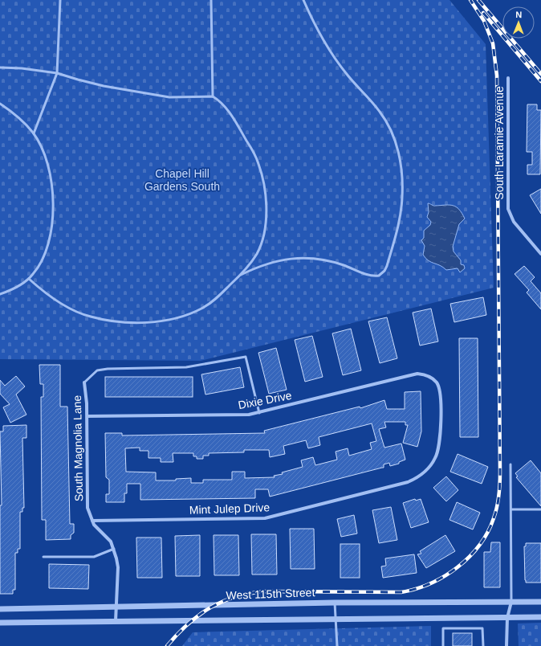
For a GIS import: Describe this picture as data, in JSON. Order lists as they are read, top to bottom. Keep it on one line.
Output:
{"streets":{"street":["South Laramie Avenue","Dixie Drive","South Magnolia Lane","Mint Julep Drive","West 115th Street"]},"crossings":[["Dixie Drive","South Magnolia Lane"],["Dixie Drive","Mint Julep Drive"],["South Magnolia Lane","Mint Julep Drive"],["South Magnolia Lane","West 115th Street"]],"parks":["Chapel Hill Gardens South"],"north":"top"}
